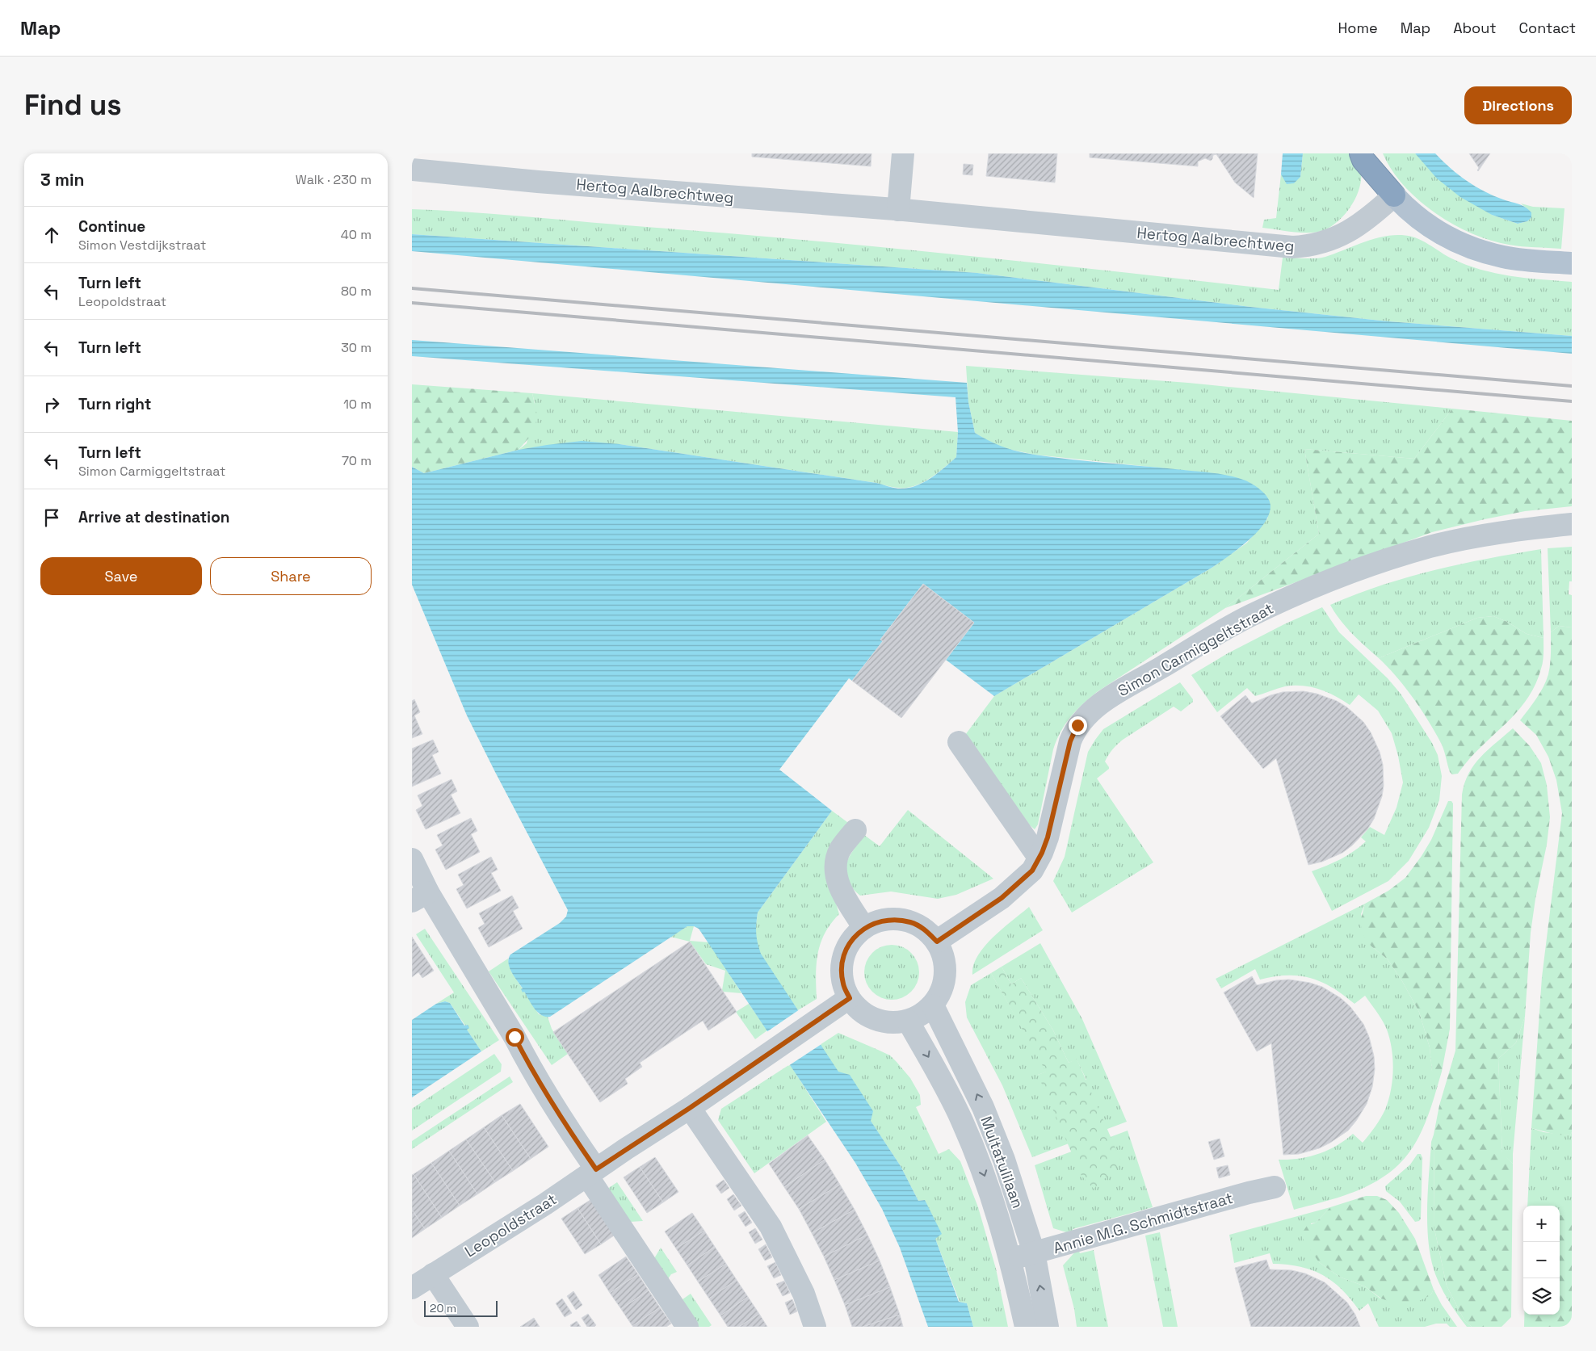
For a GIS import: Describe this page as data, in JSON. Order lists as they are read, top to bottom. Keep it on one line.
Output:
{"streets":{"street":["Hertog Aalbrechtweg","Simon Carmiggeltstraat","Multatulilaan","Annie M.G. Schmidtstraat","Leopoldstraat"]},"crossings":[["Simon Carmiggeltstraat","Multatulilaan"],["Simon Carmiggeltstraat","Leopoldstraat"],["Multatulilaan","Annie M.G. Schmidtstraat"],["Multatulilaan","Leopoldstraat"]],"scale_bar":"20 m","page":{"header":"Map","nav":["Home","Map","About","Contact"],"buttons":["Directions",["Save","Share"]],"title":"Find us","heading":["3 min","Walk · 230 m"],"list":[["Continue","Simon Vestdijkstraat","40 m"],["Turn left","Leopoldstraat","80 m"],["Turn left","30 m"],["Turn right","10 m"],["Turn left","Simon Carmiggeltstraat","70 m"],"Arrive at destination"],"map_buttons":["+","−"],"scale":"20 m"}}
